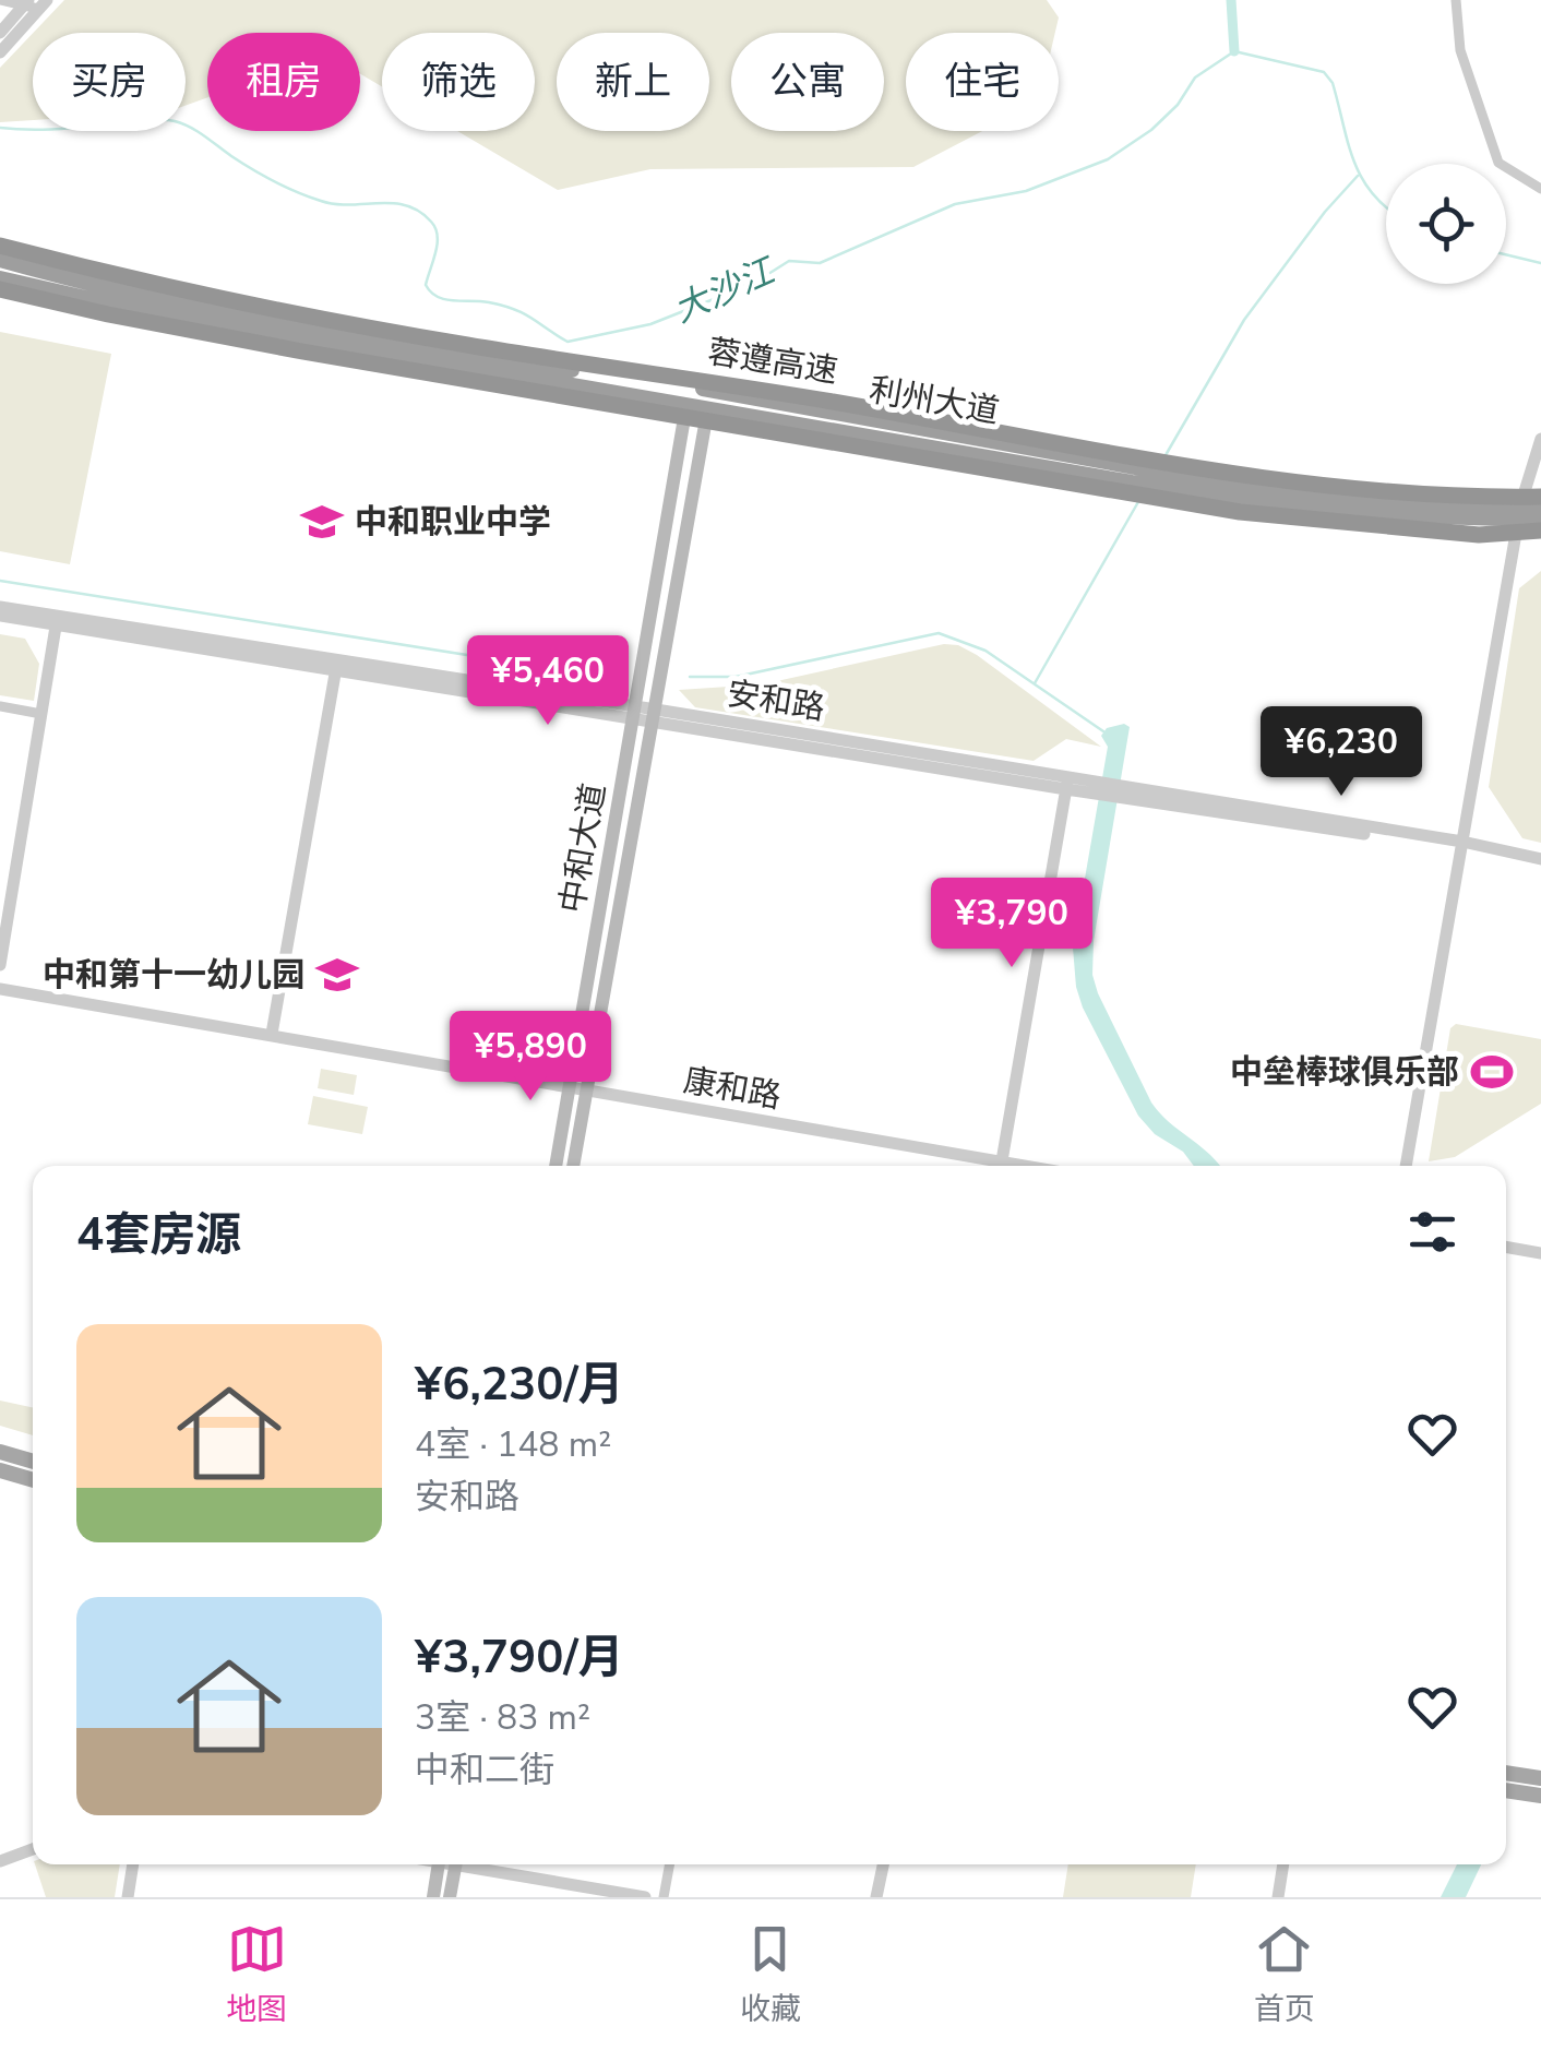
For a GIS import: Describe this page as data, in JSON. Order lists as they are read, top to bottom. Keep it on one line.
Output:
{"streets":{"highway":["蓉遵高速","利州大道"],"main road":["中和大道"],"street":["安和路","康和路"]},"crossings":[["蓉遵高速","利州大道"],["利州大道","中和大道"],["安和路","中和大道"],["中和大道","康和路"]],"water":["大沙江"],"places":{"school or university":["中和职业中学","中和第十一幼儿园"],"sports":["中垒棒球俱乐部"]},"page":{"chip":["买房","租房","筛选","新上","公寓","住宅"],"price":["¥5,460","¥6,230","¥3,790","¥5,890"],"heading":"4套房源","list":[{"name":"¥6,230/月","note":"4室 · 148 m² · 安和路"},{"name":"¥3,790/月","note":"3室 · 83 m² · 中和二街"}],"tabs":["地图","收藏","首页"]}}
